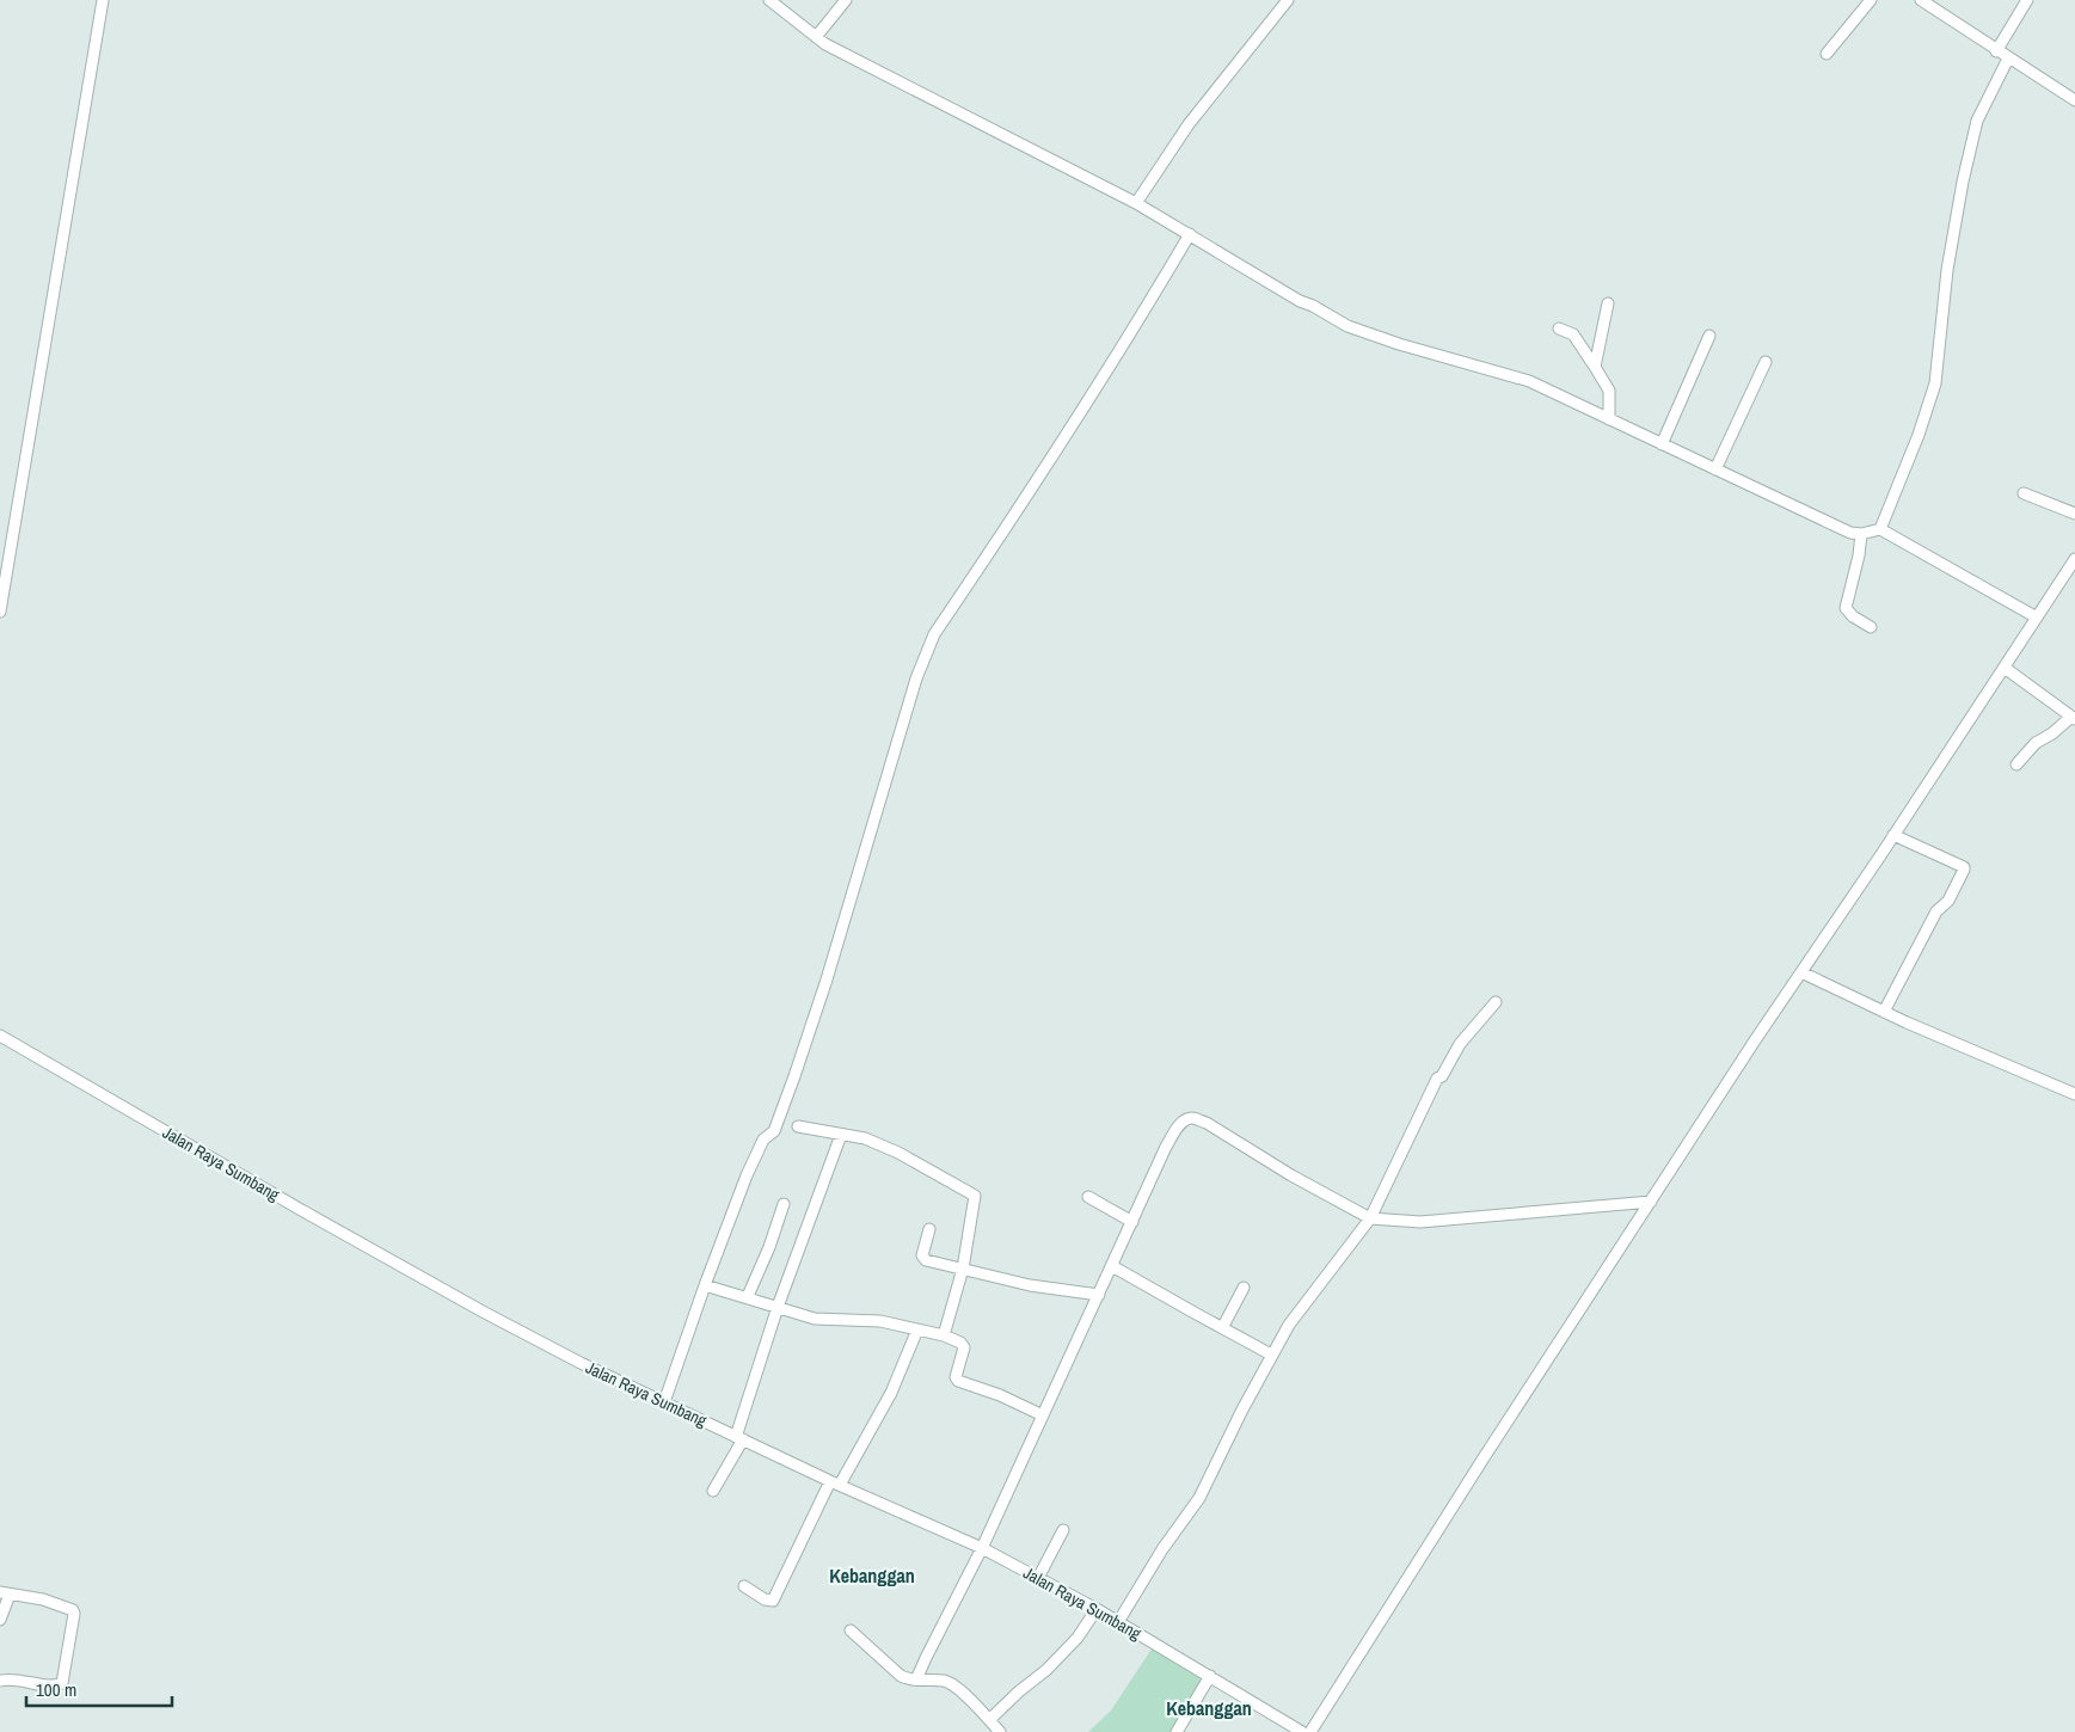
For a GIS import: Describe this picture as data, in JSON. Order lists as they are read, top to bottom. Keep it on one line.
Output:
{"streets":{"street":["Jalan Raya Sumbang"]},"districts":["Kebanggan","Kebanggan"],"scale_bar":"100 m"}
